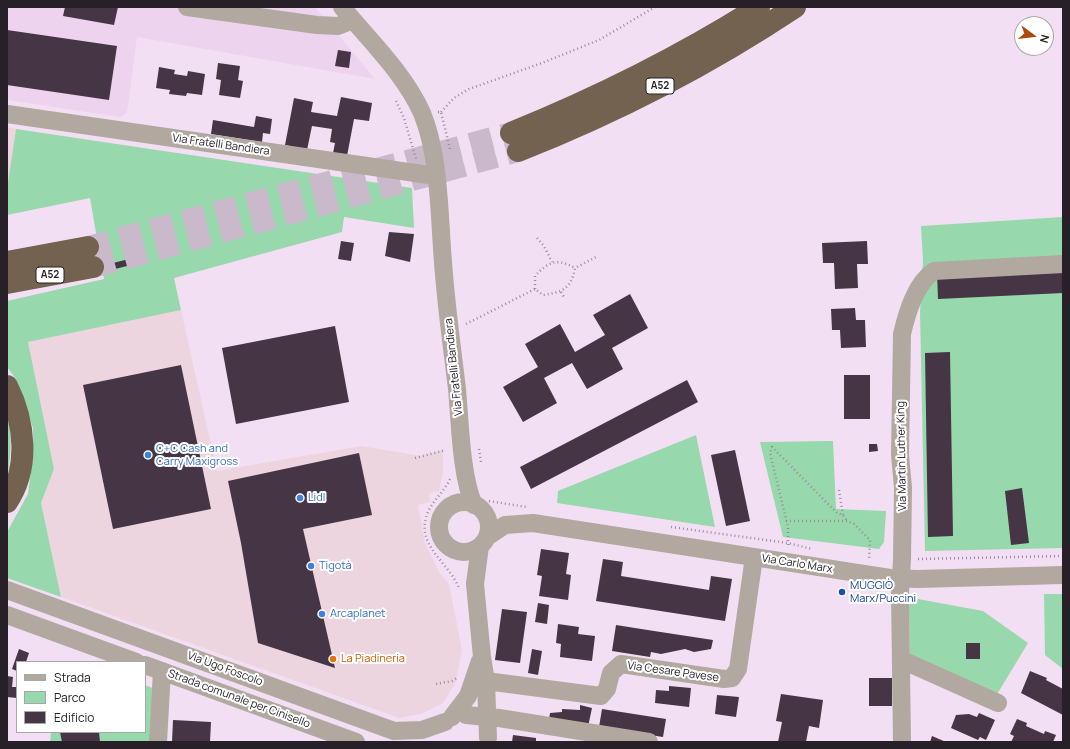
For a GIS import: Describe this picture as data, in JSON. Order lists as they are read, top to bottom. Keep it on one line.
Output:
{"streets":{"highway":["A52"],"street":["Via Fratelli Bandiera","Via Martin Luther King","Via Carlo Marx","Via Ugo Foscolo","Via Cesare Pavese","Strada comunale per Cinisello"]},"crossings":[["Via Fratelli Bandiera","Via Carlo Marx"],["Via Fratelli Bandiera","Via Ugo Foscolo"],["Via Fratelli Bandiera","Via Cesare Pavese"],["Via Martin Luther King","Via Carlo Marx"],["Via Carlo Marx","Via Cesare Pavese"]],"places":["C+C Cash and Carry Maxigross","Lidl","Tigotà","MUGGIÒ Marx/Puccini","Arcaplanet","La Piadineria"],"legend":["Strada","Parco","Edificio"],"north":"right"}
